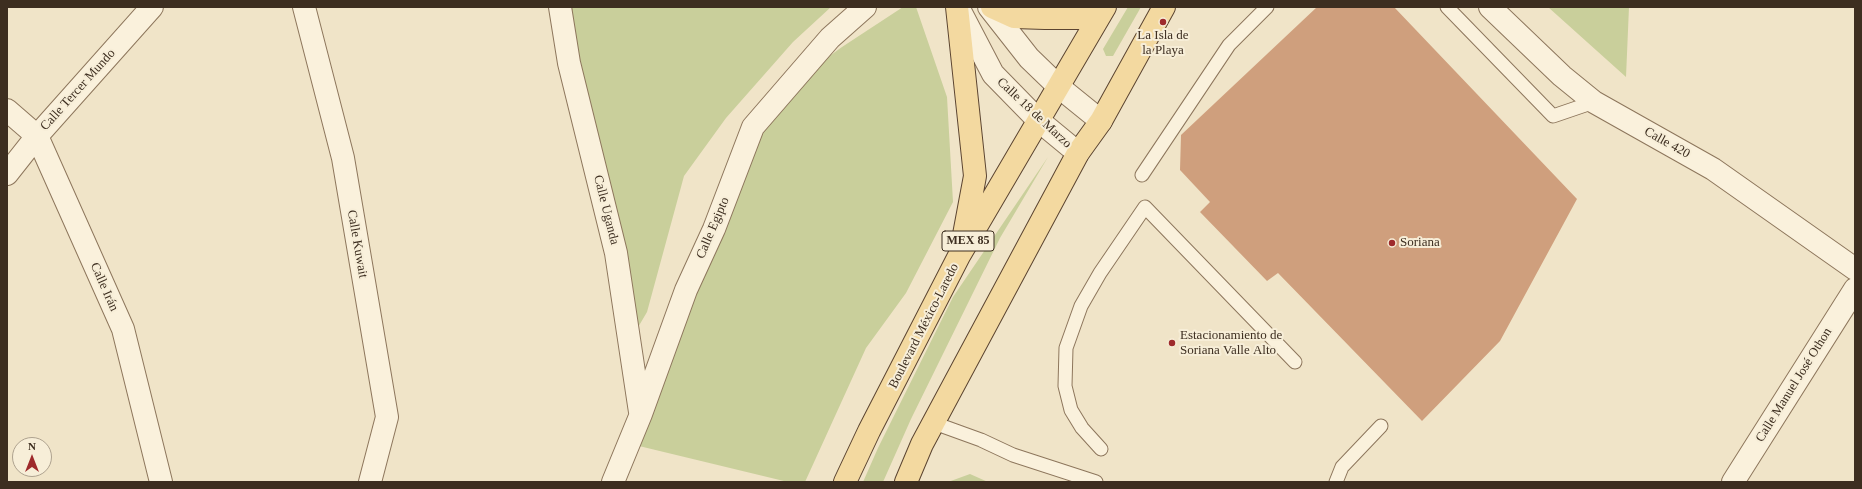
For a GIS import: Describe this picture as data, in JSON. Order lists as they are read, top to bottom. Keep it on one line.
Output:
{"streets":{"main road":["MEX 85","Boulevard México-Laredo"],"street":["Calle Tercer Mundo","Calle 18 de Marzo","Calle 420","Calle Uganda","Calle Egipto","Calle Kuwait","Calle Irán","Calle Manuel José Othon"]},"crossings":[["Calle Tercer Mundo","Calle Irán"],["Calle 18 de Marzo","Boulevard México-Laredo"],["Calle Uganda","Calle Egipto"]],"places":["La Isla de la Playa","Soriana","Estacionamiento de Soriana Valle Alto"],"north":"top"}
